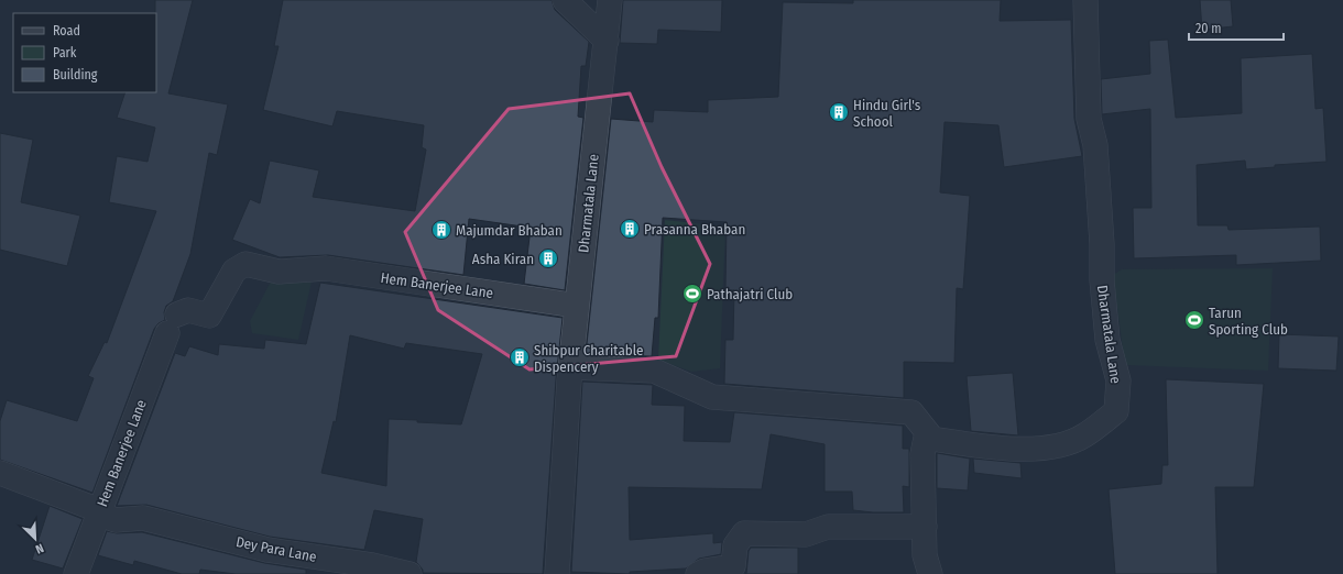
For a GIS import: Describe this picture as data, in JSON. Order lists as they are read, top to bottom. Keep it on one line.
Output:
{"streets":{"street":["Dharmatala Lane","Hem Banerjee Lane","Dey Para Lane"]},"crossings":[["Dharmatala Lane","Hem Banerjee Lane"],["Hem Banerjee Lane","Dey Para Lane"]],"places":{"building":["Hindu Girl's School","Prasanna Bhaban","Majumdar Bhaban","Asha Kiran","Shibpur Charitable Dispencery"],"sports":["Pathajatri Club","Tarun Sporting Club"]},"legend":["Road","Park","Building"],"scale_bar":"20 m","north":"bottom right"}
